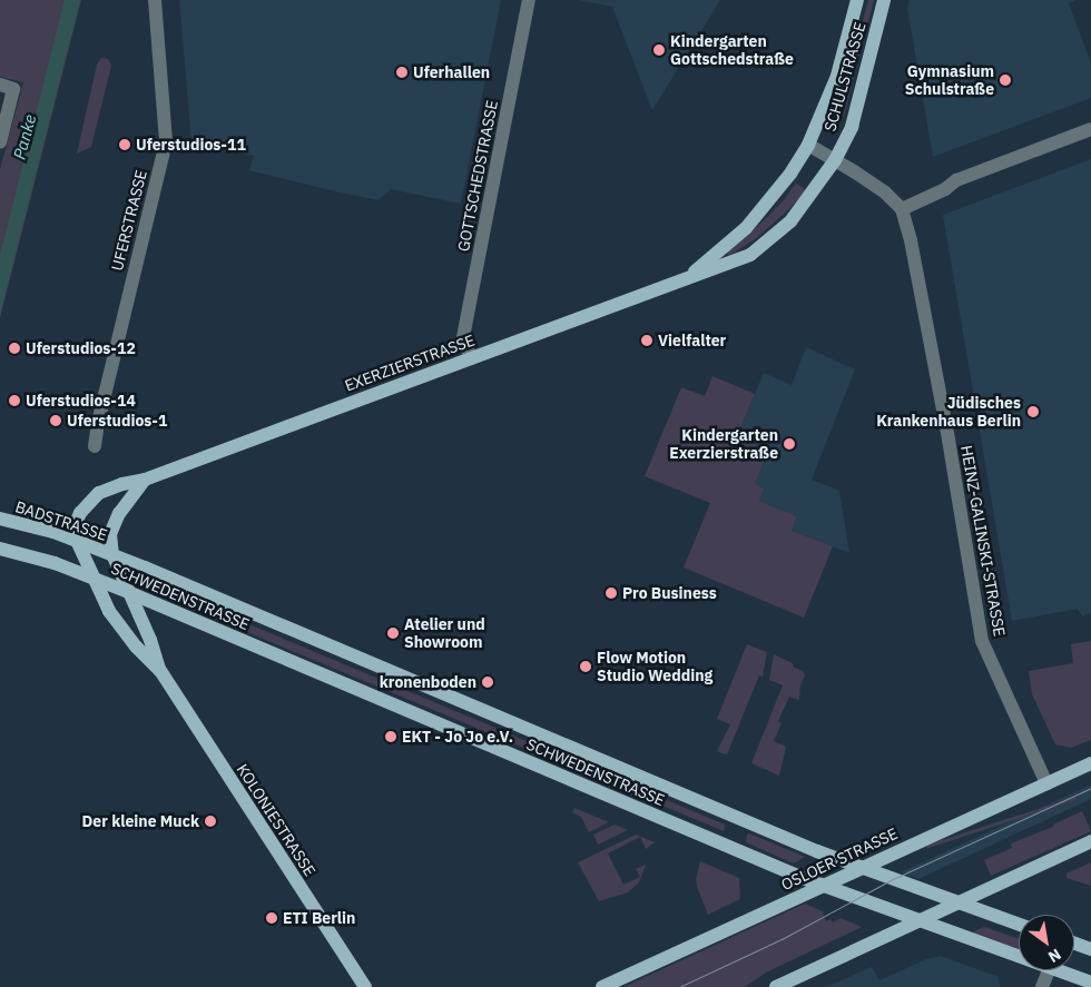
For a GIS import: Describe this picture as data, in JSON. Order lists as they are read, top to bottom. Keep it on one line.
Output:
{"streets":{"main road":["SCHULSTRASSE","EXERZIERSTRASSE","BADSTRASSE","SCHWEDENSTRASSE","KOLONIESTRASSE","OSLOER STRASSE"],"street":["GOTTSCHEDSTRASSE","UFERSTRASSE","HEINZ-GALINSKI-STRASSE"]},"crossings":[["SCHULSTRASSE","EXERZIERSTRASSE"],["GOTTSCHEDSTRASSE","EXERZIERSTRASSE"],["EXERZIERSTRASSE","BADSTRASSE"],["EXERZIERSTRASSE","SCHWEDENSTRASSE"],["EXERZIERSTRASSE","KOLONIESTRASSE"],["BADSTRASSE","SCHWEDENSTRASSE"],["BADSTRASSE","KOLONIESTRASSE"],["HEINZ-GALINSKI-STRASSE","OSLOER STRASSE"],["SCHWEDENSTRASSE","KOLONIESTRASSE"],["SCHWEDENSTRASSE","OSLOER STRASSE"]],"water":["Panke"],"places":["Kindergarten Gottschedstraße","Uferhallen","Gymnasium Schulstraße","Uferstudios-11","Vielfalter","Uferstudios-12","Uferstudios-14","Jüdisches Krankenhaus Berlin","Uferstudios-1","Kindergarten Exerzierstraße","Pro Business","Atelier und Showroom","Flow Motion Studio Wedding","kronenboden","EKT - Jo Jo e.V.","Der kleine Muck","ETI Berlin"],"north":"bottom right"}
